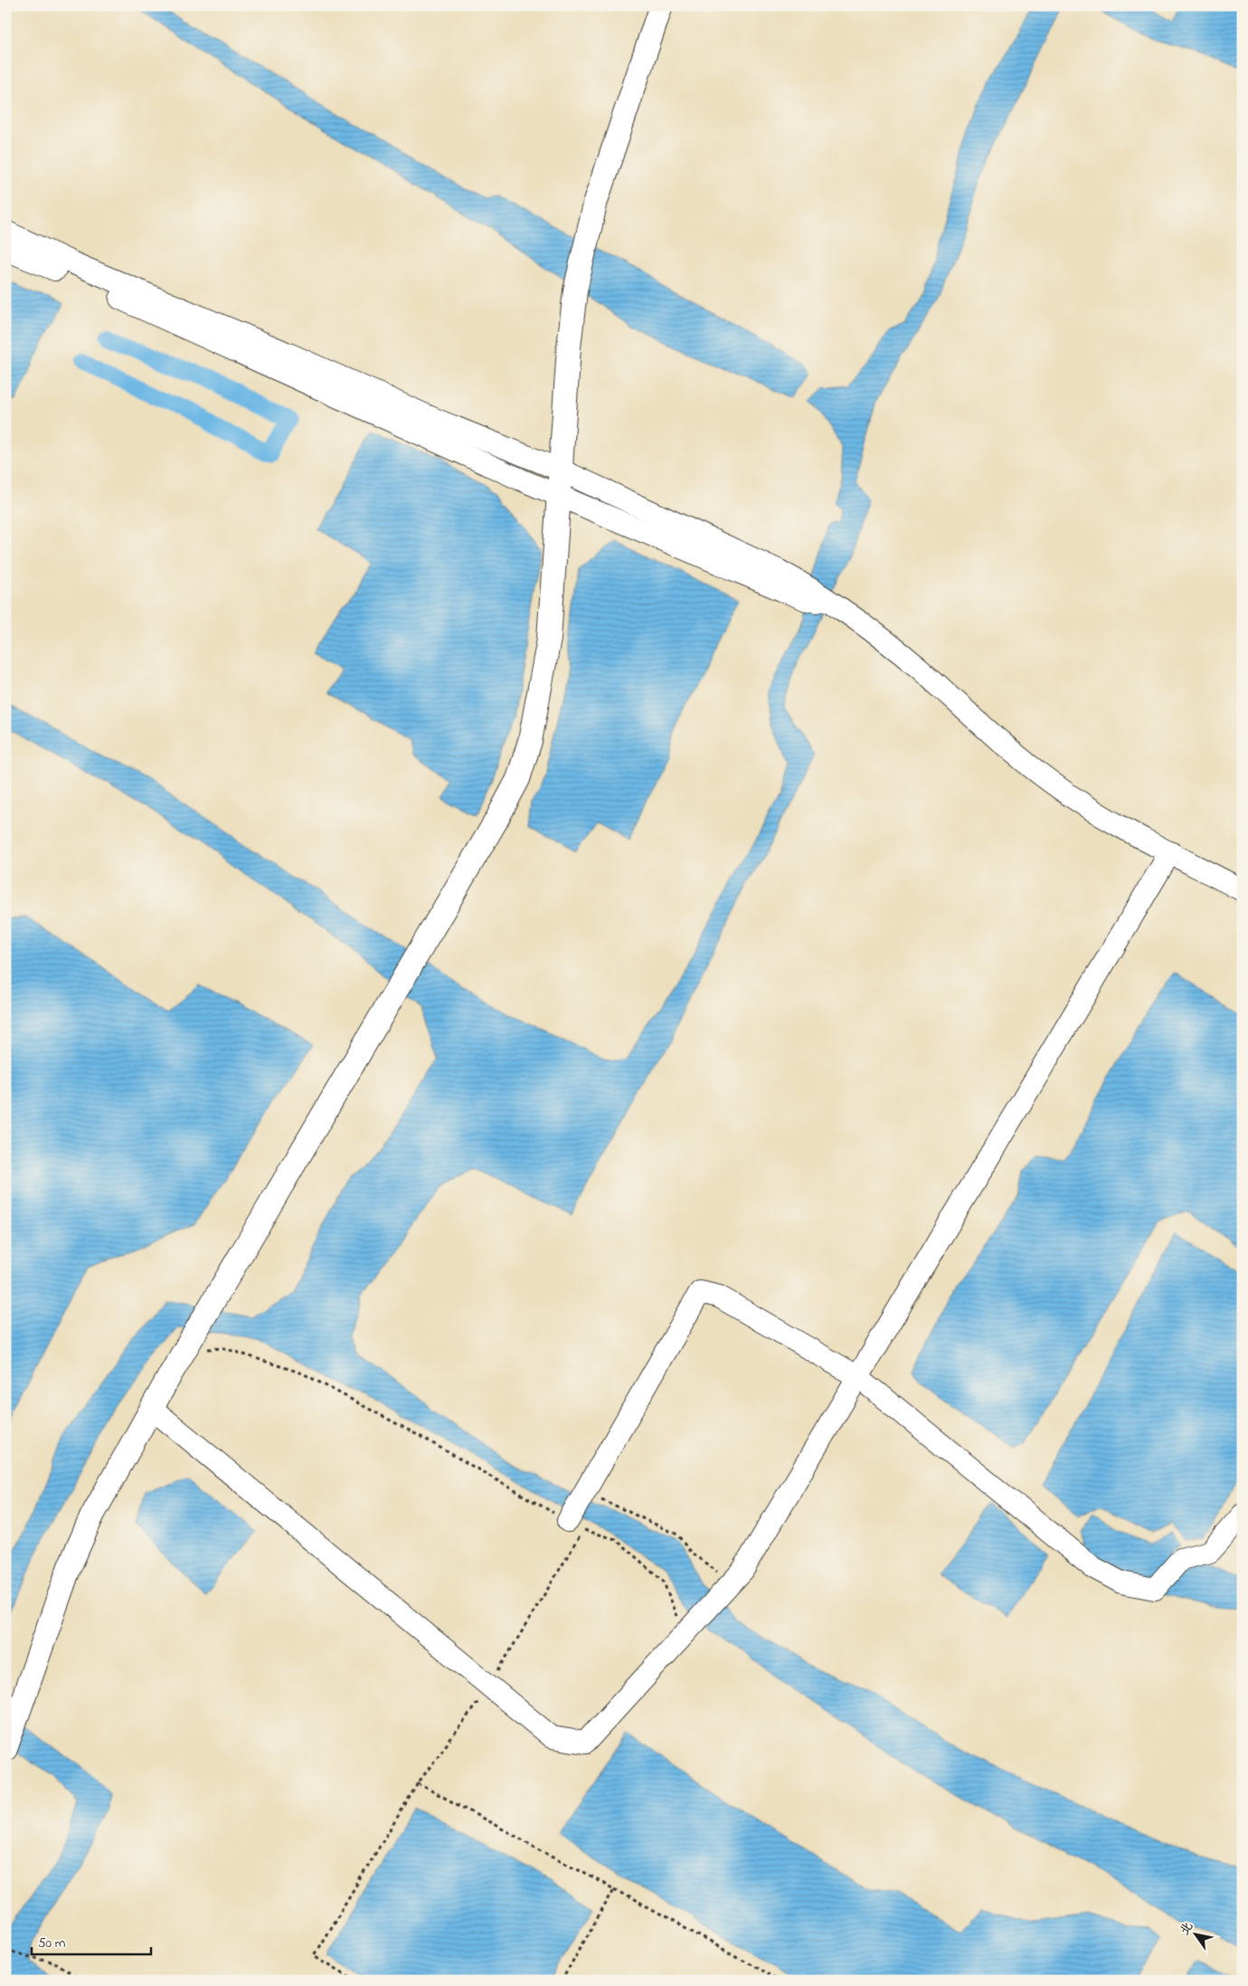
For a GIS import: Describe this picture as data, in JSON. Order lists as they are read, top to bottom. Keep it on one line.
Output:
{"scale_bar":"50 m","north":"top left"}
